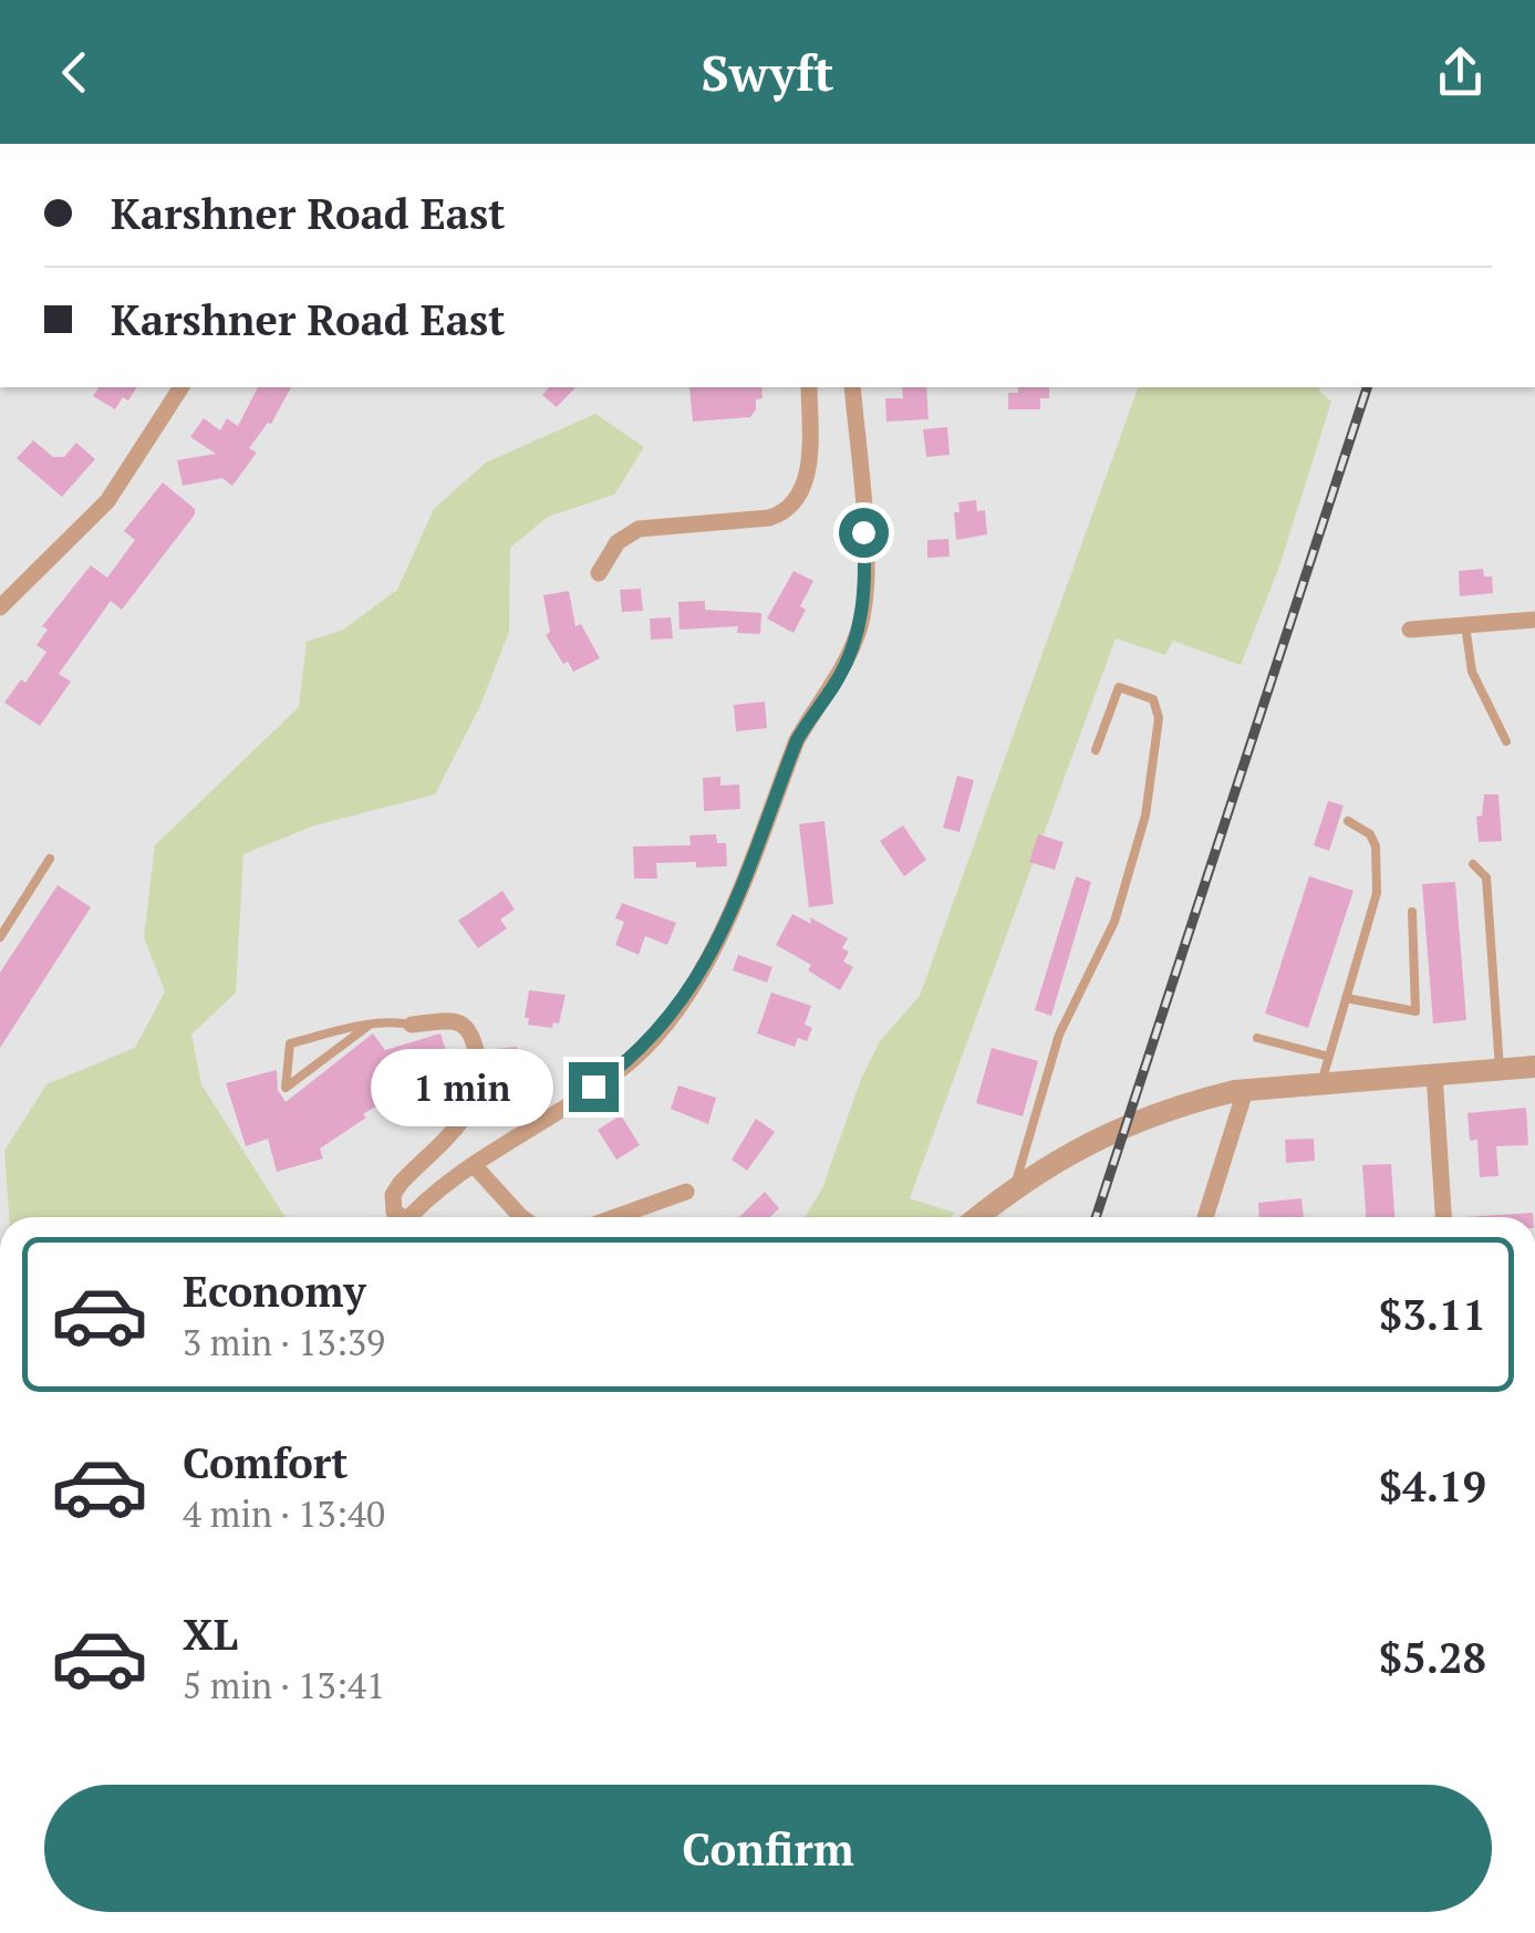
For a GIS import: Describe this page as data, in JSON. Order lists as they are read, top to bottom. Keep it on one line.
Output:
{"page":{"header":"Swyft","banner":["Karshner Road East","Karshner Road East"],"bubble":"1 min","list":[{"name":"Economy","note":"3 min · 13:39","value":"$3.11"},{"name":"Comfort","note":"4 min · 13:40","value":"$4.19"},{"name":"XL","note":"5 min · 13:41","value":"$5.28"}],"buttons":"Confirm"}}
